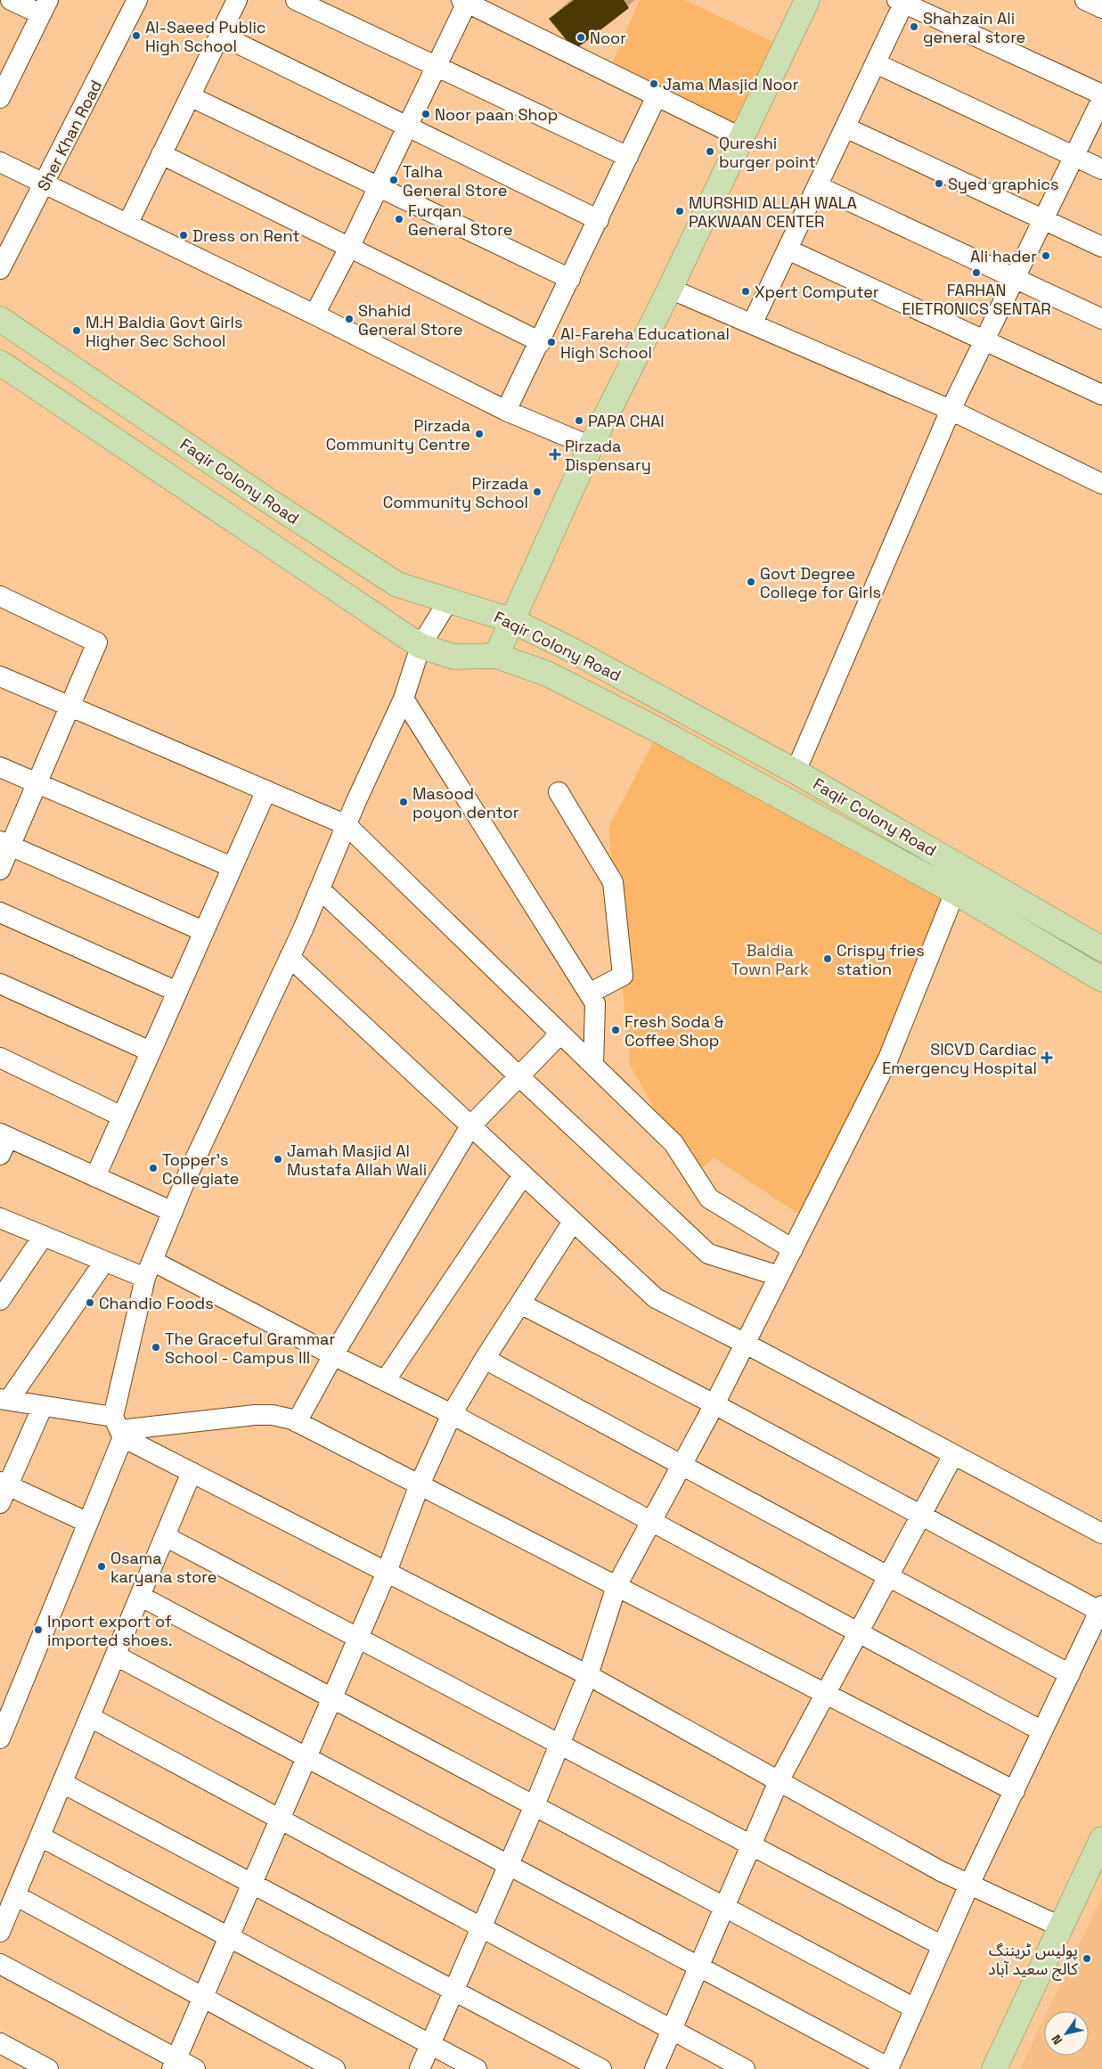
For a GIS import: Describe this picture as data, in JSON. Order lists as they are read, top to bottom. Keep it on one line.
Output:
{"streets":{"main road":["Faqir Colony Road"],"street":["Sher Khan Road"]},"parks":["Baldia Town Park"],"places":{"other":["Shahzain Ali general store","Al-Saeed Public High School","Noor","Jama Masjid Noor","Noor paan Shop","Qureshi burger point","Talha General Store","Syed graphics","MURSHID ALLAH WALA PAKWAAN CENTER","Furqan General Store","Dress on Rent","Ali hader","FARHAN EIETRONICS SENTAR","Xpert Computer","Shahid General Store","M.H Baldia Govt Girls Higher Sec School","Al-Fareha Educational High School","PAPA CHAI","Pirzada Community Centre","Pirzada Community School","Govt Degree College for Girls","Masood poyon dentor","Crispy fries station","Fresh Soda & Coffee Shop","Jamah Masjid Al Mustafa Allah Wali","Topper's Collegiate","Chandio Foods","The Graceful Grammar School - Campus III","Osama karyana store","Inport export of imported shoes.","پولیس ٹریننگ کالج سعید آباد"],"health":["Pirzada Dispensary","SICVD Cardiac Emergency Hospital"]},"north":"bottom left"}
